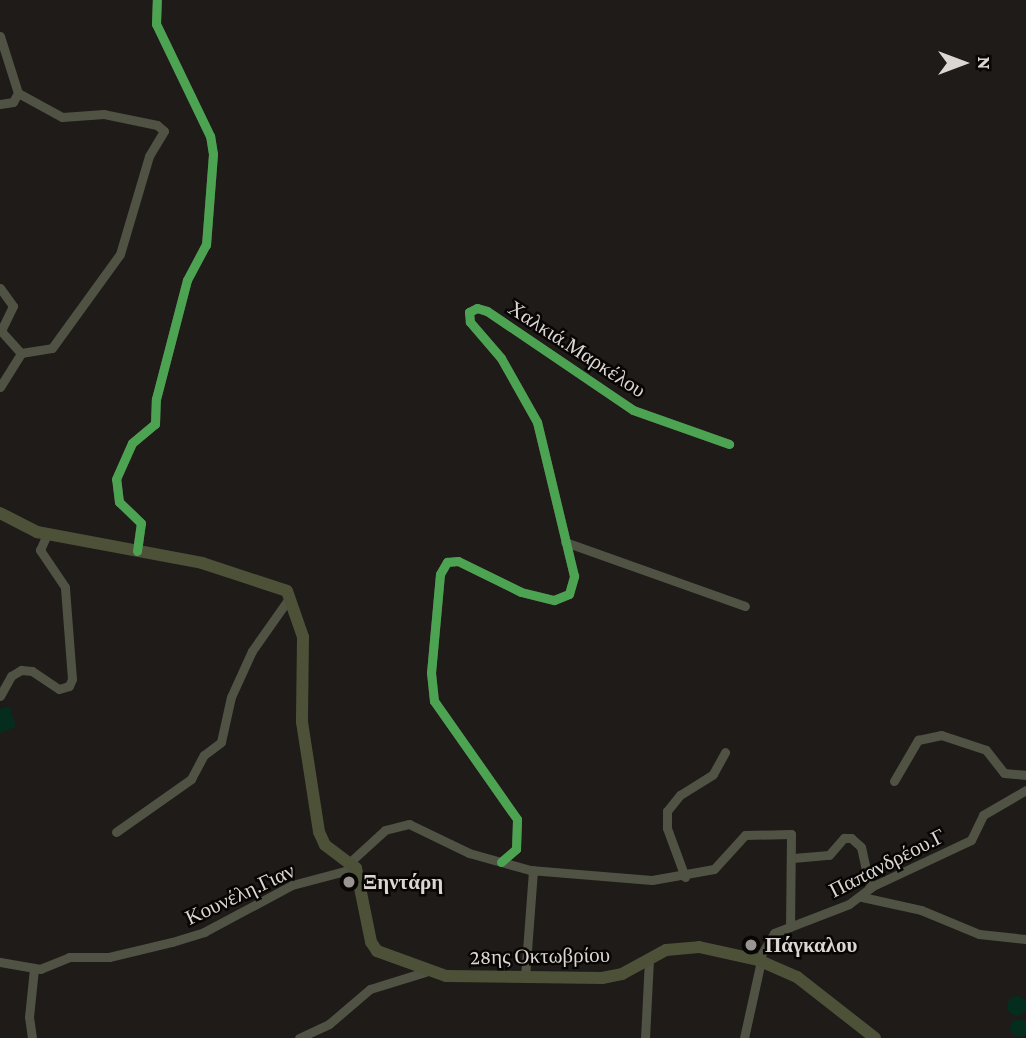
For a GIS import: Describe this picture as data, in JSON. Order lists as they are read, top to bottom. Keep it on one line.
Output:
{"streets":{"main road":["28ης Οκτωβρίου"],"street":["Χαλκιά.Μαρκέλου","Παπανδρέου.Γ","Κουνέλη.Γιαν"]},"crossings":[["Παπανδρέου.Γ","28ης Οκτωβρίου"]],"places":["Ξηντάρη","Πάγκαλου"],"north":"right"}
